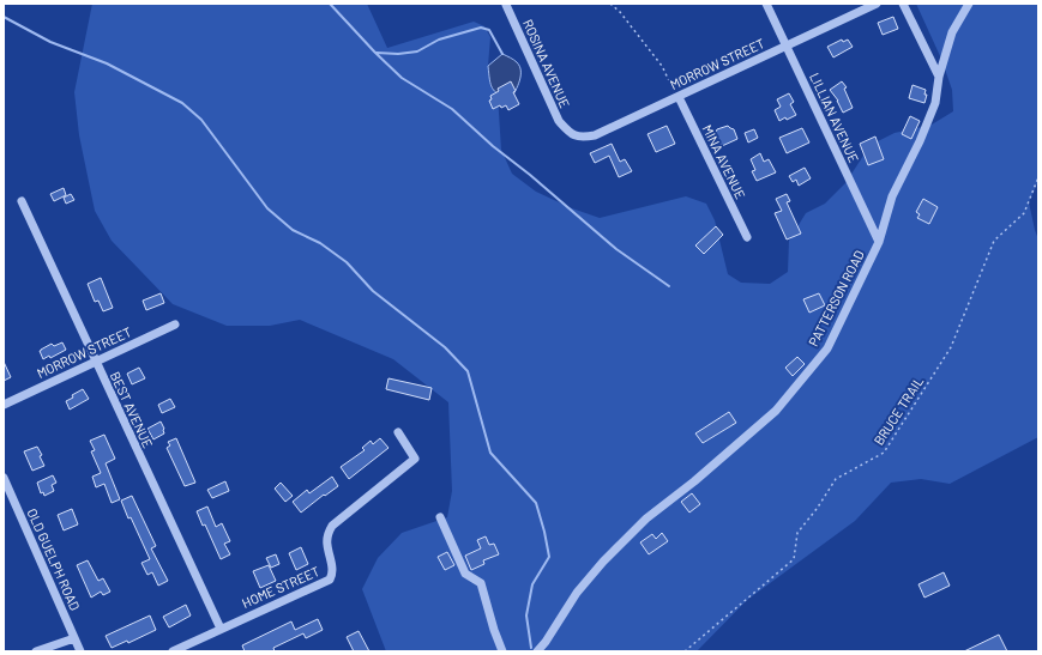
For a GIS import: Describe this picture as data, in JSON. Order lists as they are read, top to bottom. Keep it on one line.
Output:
{"streets":{"street":["ROSINA AVENUE","MORROW STREET","LILLIAN AVENUE","MINA AVENUE","PATTERSON ROAD","BEST AVENUE","OLD GUELPH ROAD","HOME STREET"],"path":["BRUCE TRAIL"]},"crossings":[["ROSINA AVENUE","MORROW STREET"],["MORROW STREET","LILLIAN AVENUE"],["MORROW STREET","MINA AVENUE"],["MORROW STREET","BEST AVENUE"],["LILLIAN AVENUE","PATTERSON ROAD"],["BEST AVENUE","HOME STREET"]]}
